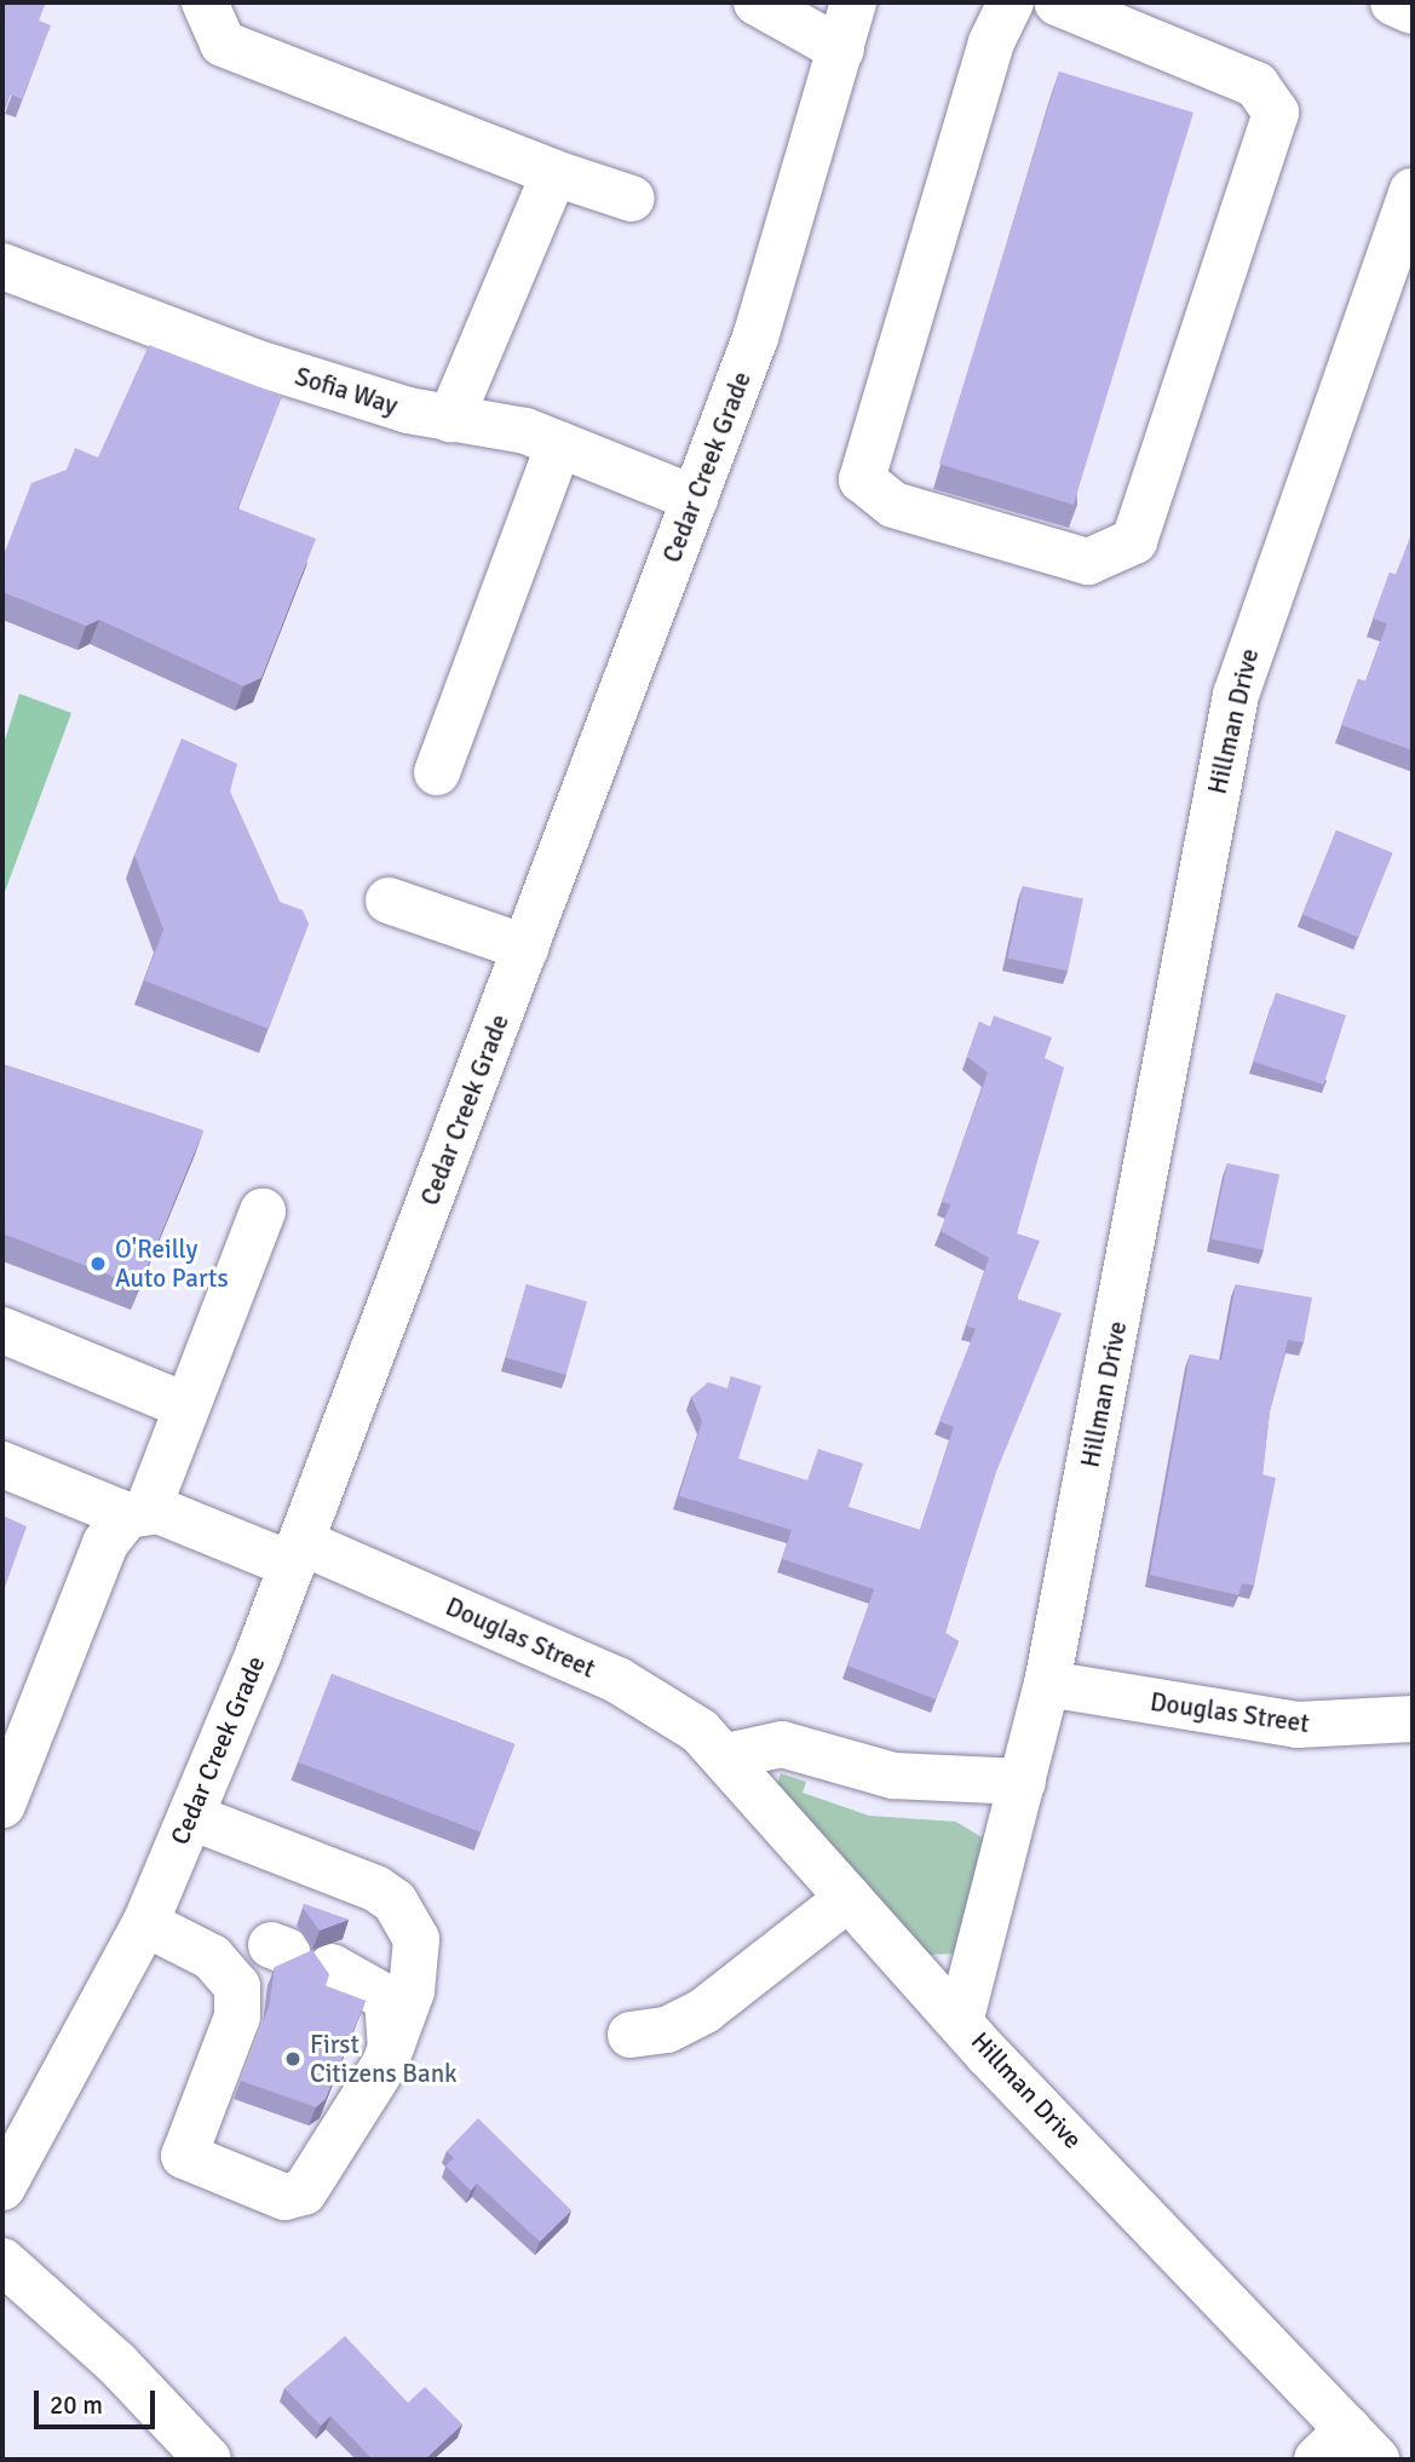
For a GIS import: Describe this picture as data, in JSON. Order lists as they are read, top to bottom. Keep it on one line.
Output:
{"streets":{"street":["Sofia Way","Cedar Creek Grade","Hillman Drive","Douglas Street"]},"crossings":[["Sofia Way","Cedar Creek Grade"],["Cedar Creek Grade","Douglas Street"],["Hillman Drive","Douglas Street"]],"places":["O'Reilly Auto Parts","First Citizens Bank"],"scale_bar":"20 m"}
